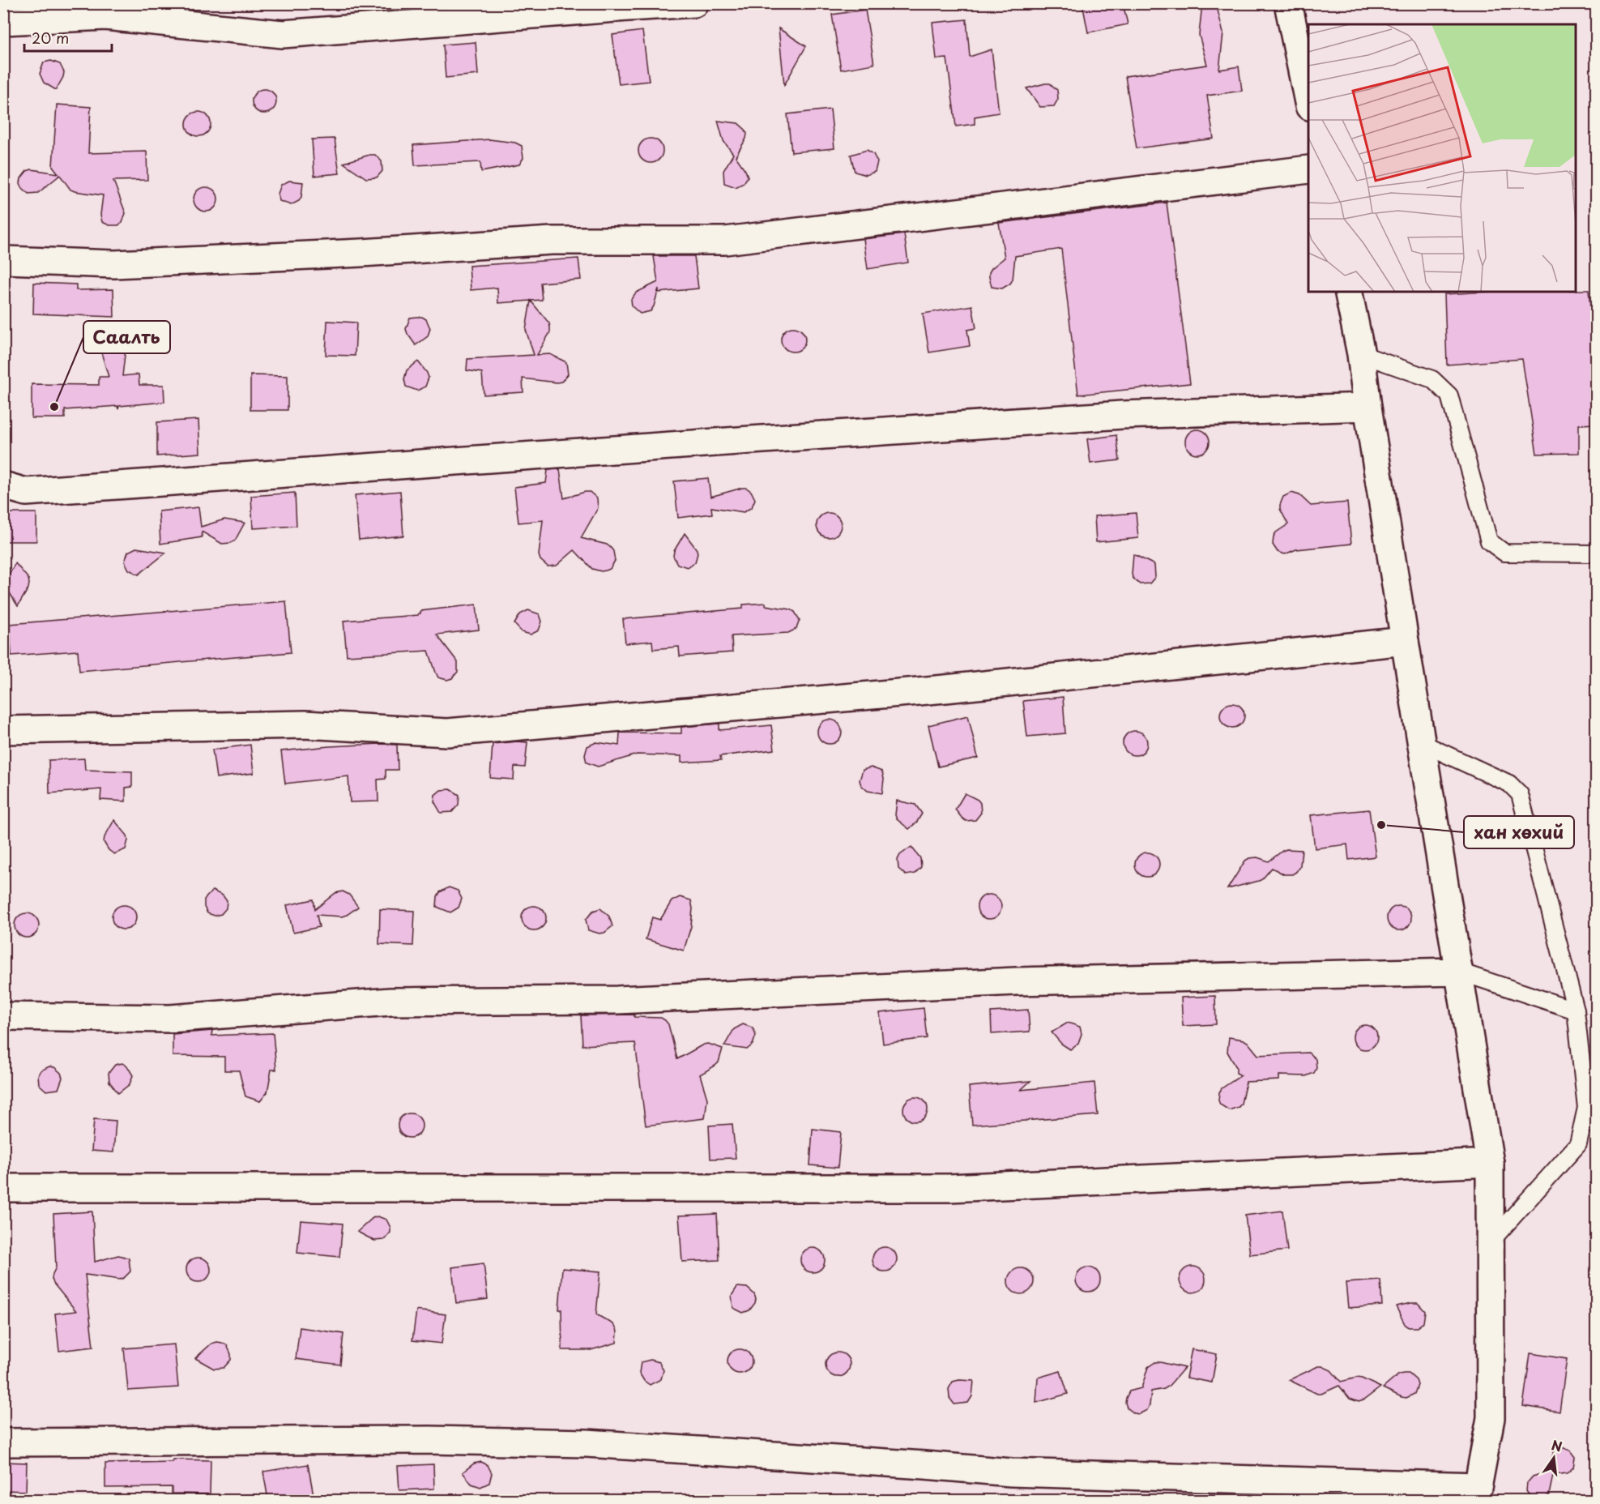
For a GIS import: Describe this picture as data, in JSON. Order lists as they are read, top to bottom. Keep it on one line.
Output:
{"places":["Саалть","хан хөхий"],"scale_bar":"20 m","north":"top"}
